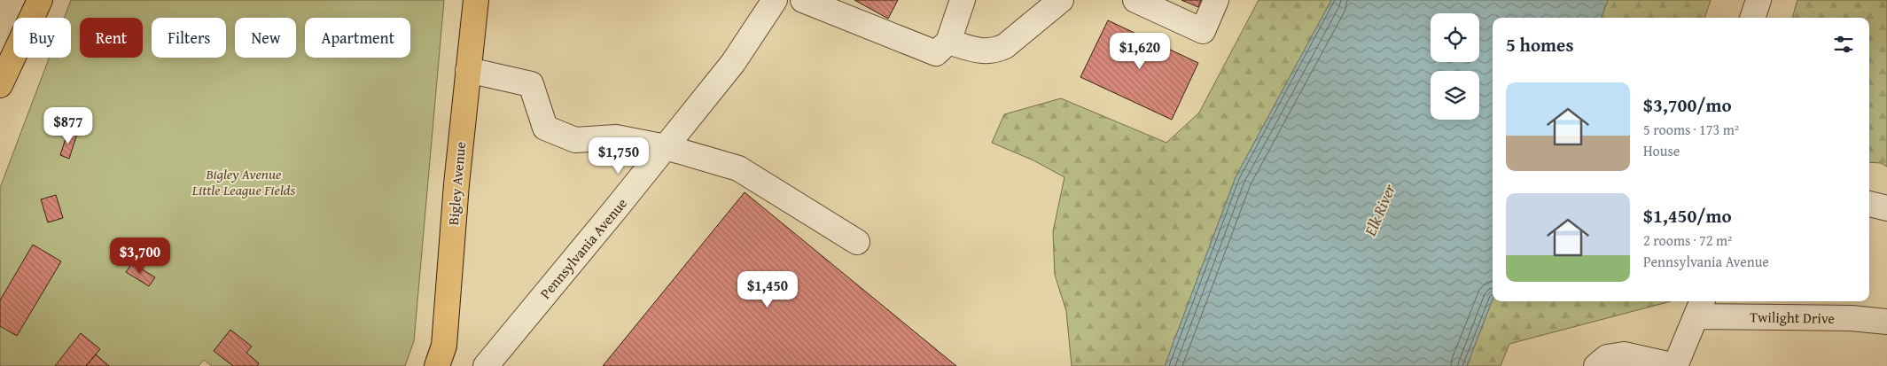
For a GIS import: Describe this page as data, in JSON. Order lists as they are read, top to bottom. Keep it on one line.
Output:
{"streets":{"main road":["Bigley Avenue"],"street":["Pennsylvania Avenue","Twilight Drive"]},"water":["Elk River"],"parks":["Bigley Avenue Little League Fields"],"page":{"chip":["Buy","Rent","Filters","New","Apartment"],"heading":"5 homes","price":["$1,620","$877","$1,750","$3,700","$1,450"],"list":[{"name":"$3,700/mo","note":"5 rooms · 173 m² · House"},{"name":"$1,450/mo","note":"2 rooms · 72 m² · Pennsylvania Avenue"}]}}
